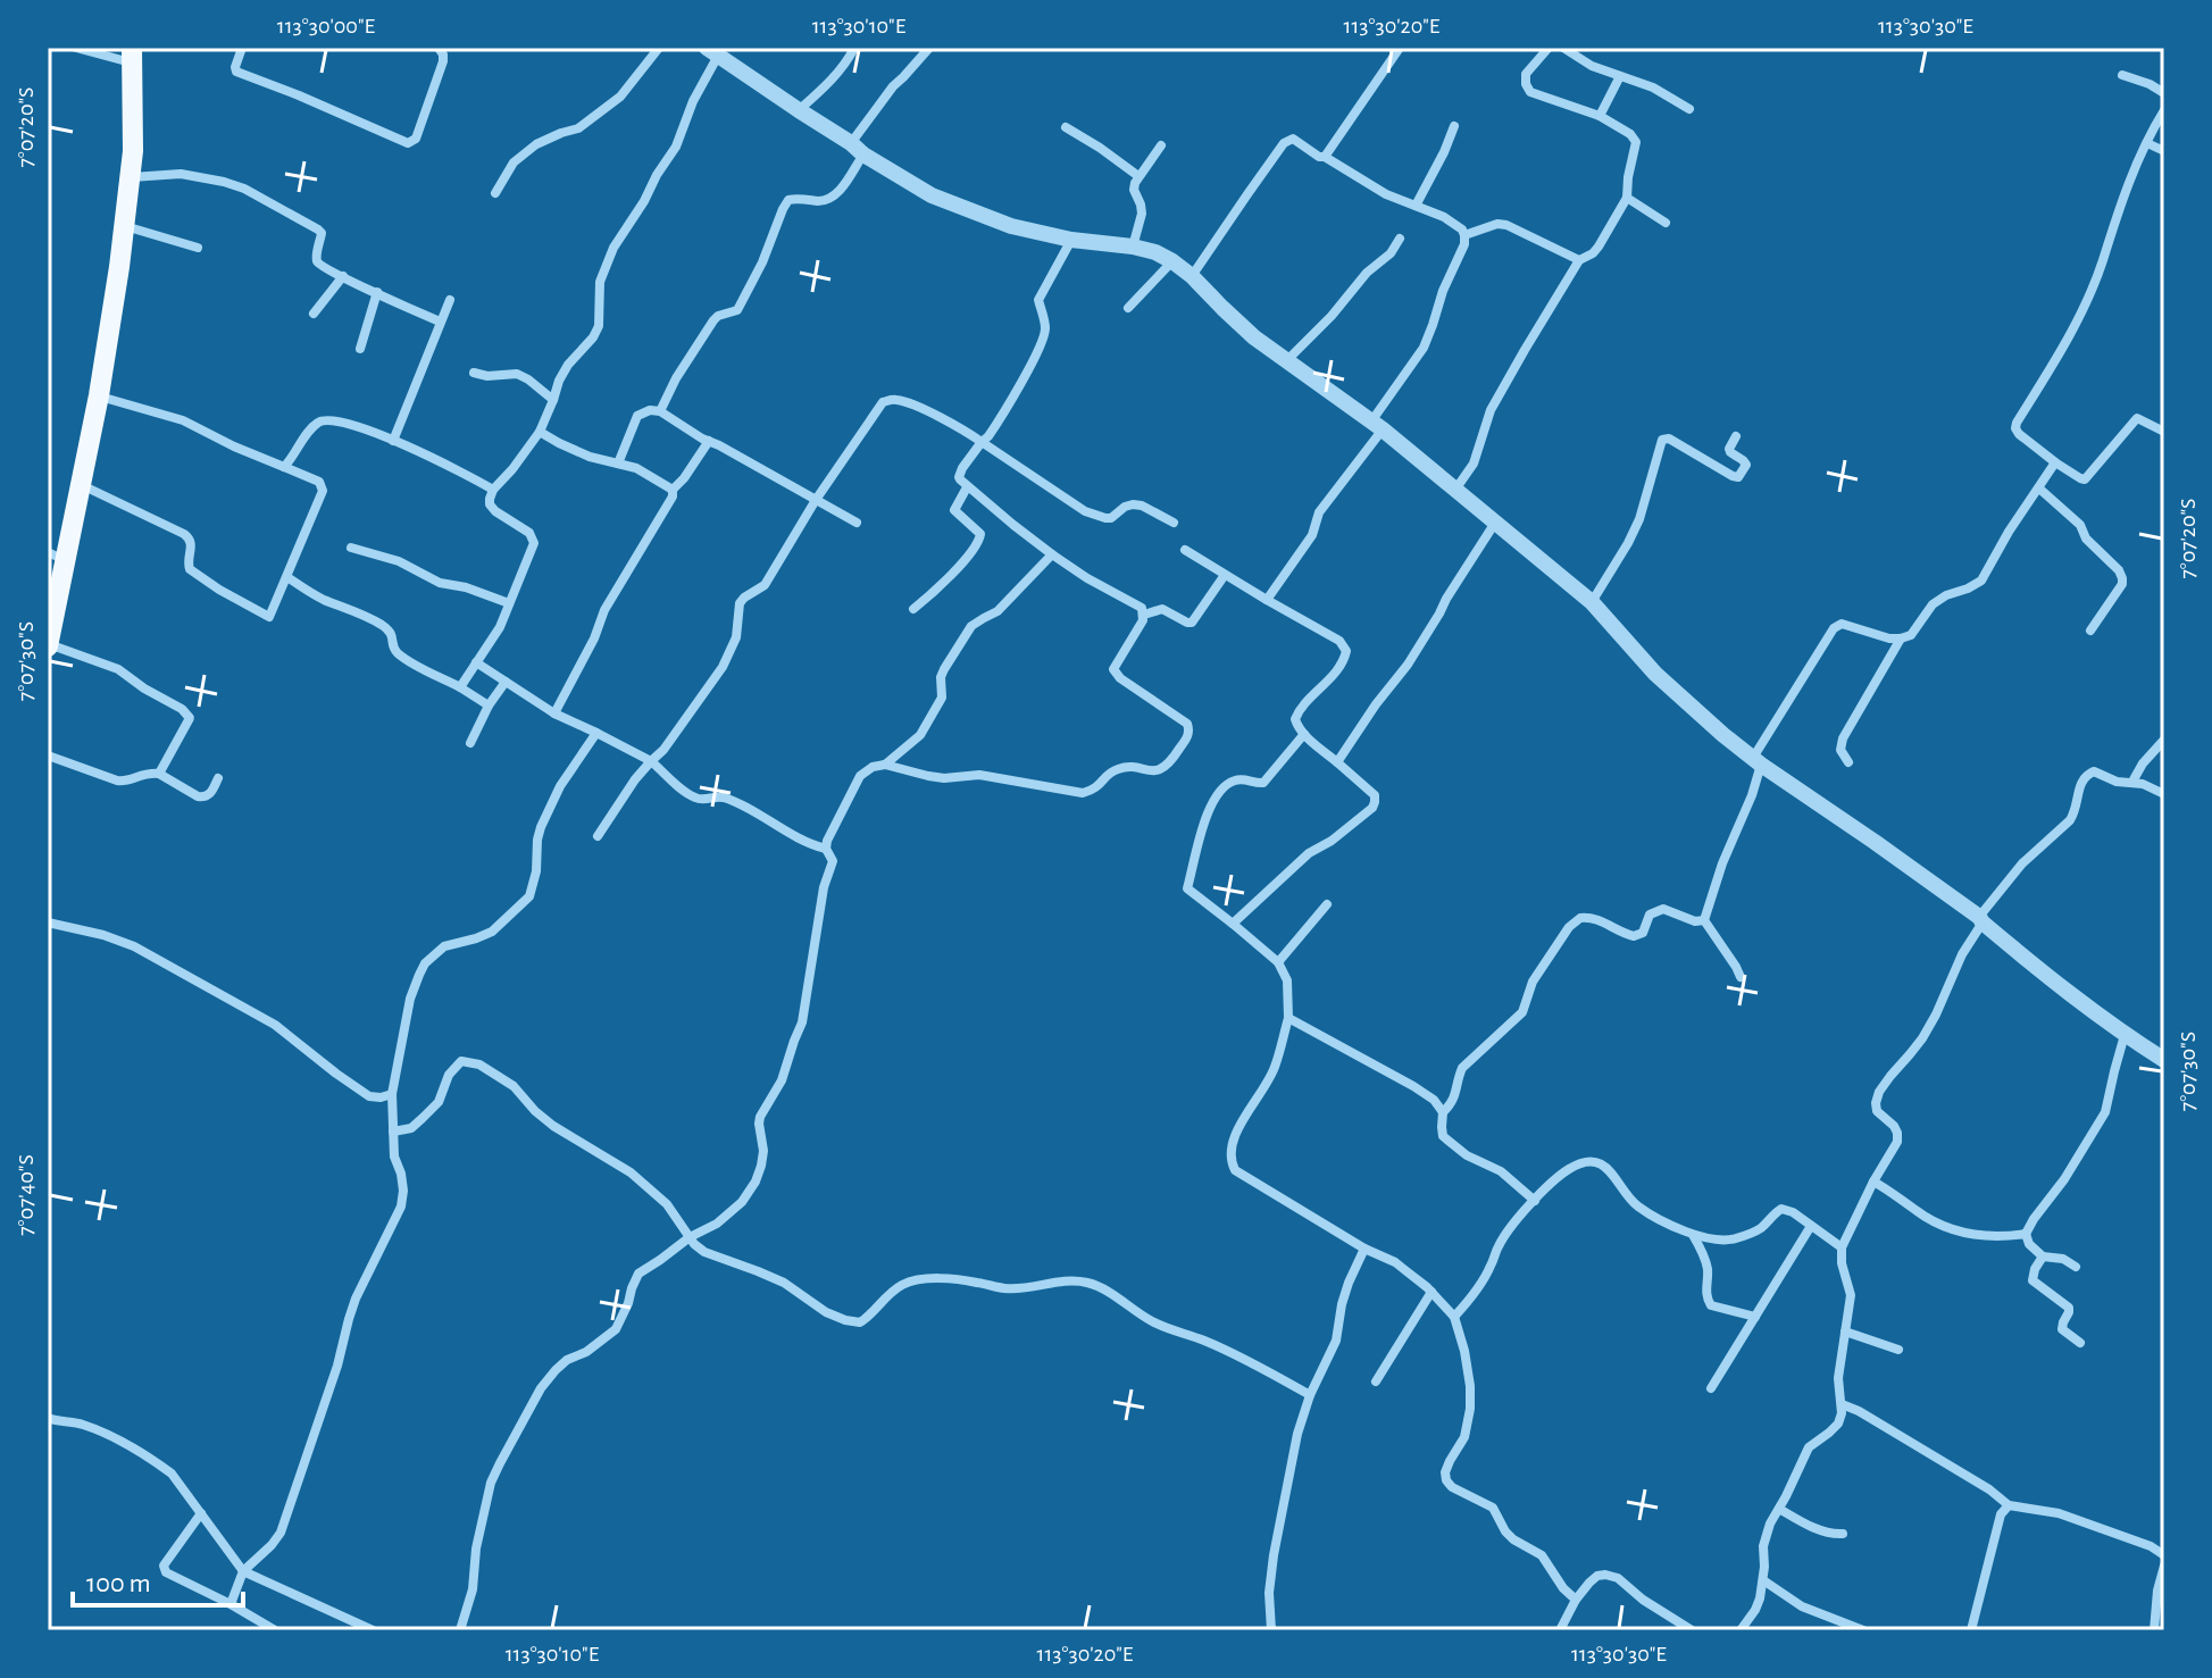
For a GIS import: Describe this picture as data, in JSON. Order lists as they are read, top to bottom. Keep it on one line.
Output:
{"scale_bar":"100 m","coordinates":["113°30'00\"E","113°30'10\"E","113°30'20\"E","113°30'30\"E","7°07'20\"S","7°07'30\"S","7°07'40\"S"]}
